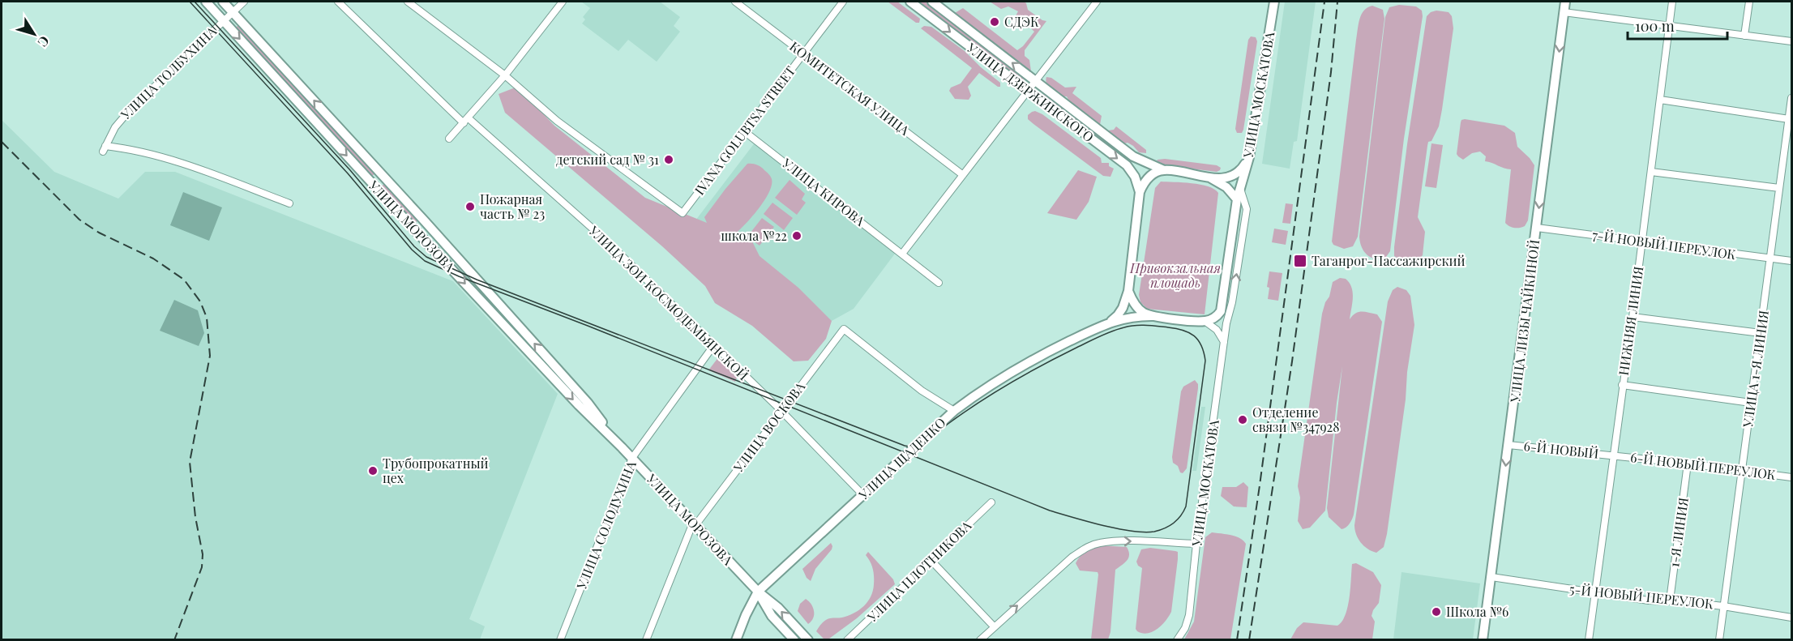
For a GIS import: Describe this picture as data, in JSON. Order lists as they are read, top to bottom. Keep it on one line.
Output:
{"streets":{"main road":["УЛИЦА ДЗЕРЖИНСКОГО","УЛИЦА МОСКАТОВА","УЛИЦА МОРОЗОВА","УЛИЦА ЛИЗЫ ЧАЙКИНОЙ","УЛИЦА ЩАДЕНКО"],"street":["УЛИЦА ТОЛБУХИНА","КОМИТЕТСКАЯ УЛИЦА","IVANA GOLUBTSA STREET","УЛИЦА КИРОВА","7-Й НОВЫЙ ПЕРЕУЛОК","УЛИЦА ЗОИ КОСМОДЕМЬЯНСКОЙ","НИЖНЯЯ ЛИНИЯ","УЛИЦА 1-Я ЛИНИЯ","УЛИЦА ВОСКОВА","6-Й НОВЫЙ","6-Й НОВЫЙ ПЕРЕУЛОК","УЛИЦА СОЛОДУХИНА","1-Я ЛИНИЯ","УЛИЦА ПЛОТНИКОВА","5-Й НОВЫЙ ПЕРЕУЛОК"]},"crossings":[["УЛИЦА ТОЛБУХИНА","УЛИЦА МОРОЗОВА"],["КОМИТЕТСКАЯ УЛИЦА","IVANA GOLUBTSA STREET"],["УЛИЦА ДЗЕРЖИНСКОГО","УЛИЦА МОСКАТОВА"],["УЛИЦА ДЗЕРЖИНСКОГО","УЛИЦА ЩАДЕНКО"],["УЛИЦА МОСКАТОВА","УЛИЦА ЩАДЕНКО"],["IVANA GOLUBTSA STREET","УЛИЦА КИРОВА"],["УЛИЦА МОРОЗОВА","УЛИЦА ВОСКОВА"],["УЛИЦА МОРОЗОВА","УЛИЦА ЩАДЕНКО"],["УЛИЦА МОРОЗОВА","УЛИЦА СОЛОДУХИНА"],["7-Й НОВЫЙ ПЕРЕУЛОК","УЛИЦА ЛИЗЫ ЧАЙКИНОЙ"],["7-Й НОВЫЙ ПЕРЕУЛОК","НИЖНЯЯ ЛИНИЯ"],["7-Й НОВЫЙ ПЕРЕУЛОК","УЛИЦА 1-Я ЛИНИЯ"],["УЛИЦА ЗОИ КОСМОДЕМЬЯНСКОЙ","УЛИЦА ВОСКОВА"],["УЛИЦА ЗОИ КОСМОДЕМЬЯНСКОЙ","УЛИЦА ЩАДЕНКО"],["УЛИЦА ЗОИ КОСМОДЕМЬЯНСКОЙ","УЛИЦА СОЛОДУХИНА"],["УЛИЦА ЛИЗЫ ЧАЙКИНОЙ","6-Й НОВЫЙ"],["УЛИЦА ЛИЗЫ ЧАЙКИНОЙ","5-Й НОВЫЙ ПЕРЕУЛОК"],["НИЖНЯЯ ЛИНИЯ","6-Й НОВЫЙ"],["НИЖНЯЯ ЛИНИЯ","6-Й НОВЫЙ ПЕРЕУЛОК"],["НИЖНЯЯ ЛИНИЯ","5-Й НОВЫЙ ПЕРЕУЛОК"],["УЛИЦА 1-Я ЛИНИЯ","6-Й НОВЫЙ ПЕРЕУЛОК"],["УЛИЦА 1-Я ЛИНИЯ","5-Й НОВЫЙ ПЕРЕУЛОК"],["УЛИЦА ВОСКОВА","УЛИЦА ЩАДЕНКО"],["6-Й НОВЫЙ","6-Й НОВЫЙ ПЕРЕУЛОК"],["6-Й НОВЫЙ ПЕРЕУЛОК","1-Я ЛИНИЯ"],["1-Я ЛИНИЯ","5-Й НОВЫЙ ПЕРЕУЛОК"]],"one_way":["УЛИЦА ЛИЗЫ ЧАЙКИНОЙ"],"parks":["Привокзальная площадь"],"places":{"other":["СДЭК","детский сад № 31","Пожарная часть № 23","школа №22","Отделение связи №347928","Трубопрокатный цех","Школа №6"],"transit":["Таганрог-Пассажирский"]},"scale_bar":"100 m","north":"bottom right"}
